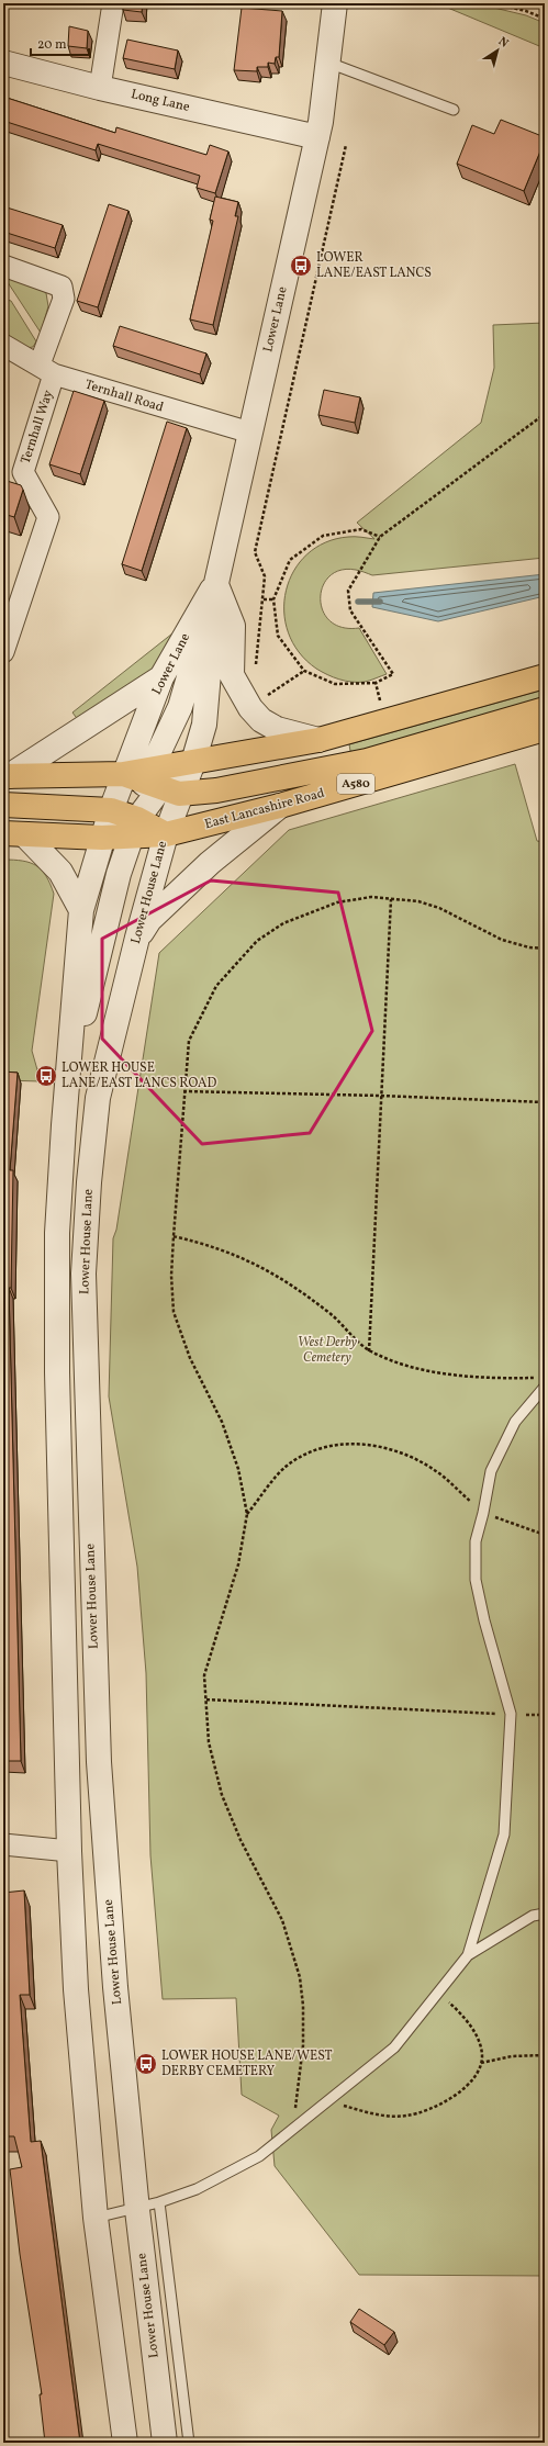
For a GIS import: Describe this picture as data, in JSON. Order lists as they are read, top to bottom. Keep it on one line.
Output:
{"streets":{"highway":["A580","East Lancashire Road"],"street":["Long Lane","Lower Lane","Ternhall Road","Ternhall Way","Lower House Lane"]},"crossings":[["Long Lane","Lower Lane"],["Lower Lane","Ternhall Road"],["Lower Lane","Lower House Lane"],["Ternhall Road","Ternhall Way"],["East Lancashire Road","Lower House Lane"]],"parks":["West Derby Cemetery"],"places":{"bus stop":["LOWER LANE/EAST LANCS","LOWER HOUSE LANE/EAST LANCS ROAD","LOWER HOUSE LANE/WEST DERBY CEMETERY"]},"scale_bar":"20 m","north":"top right"}
